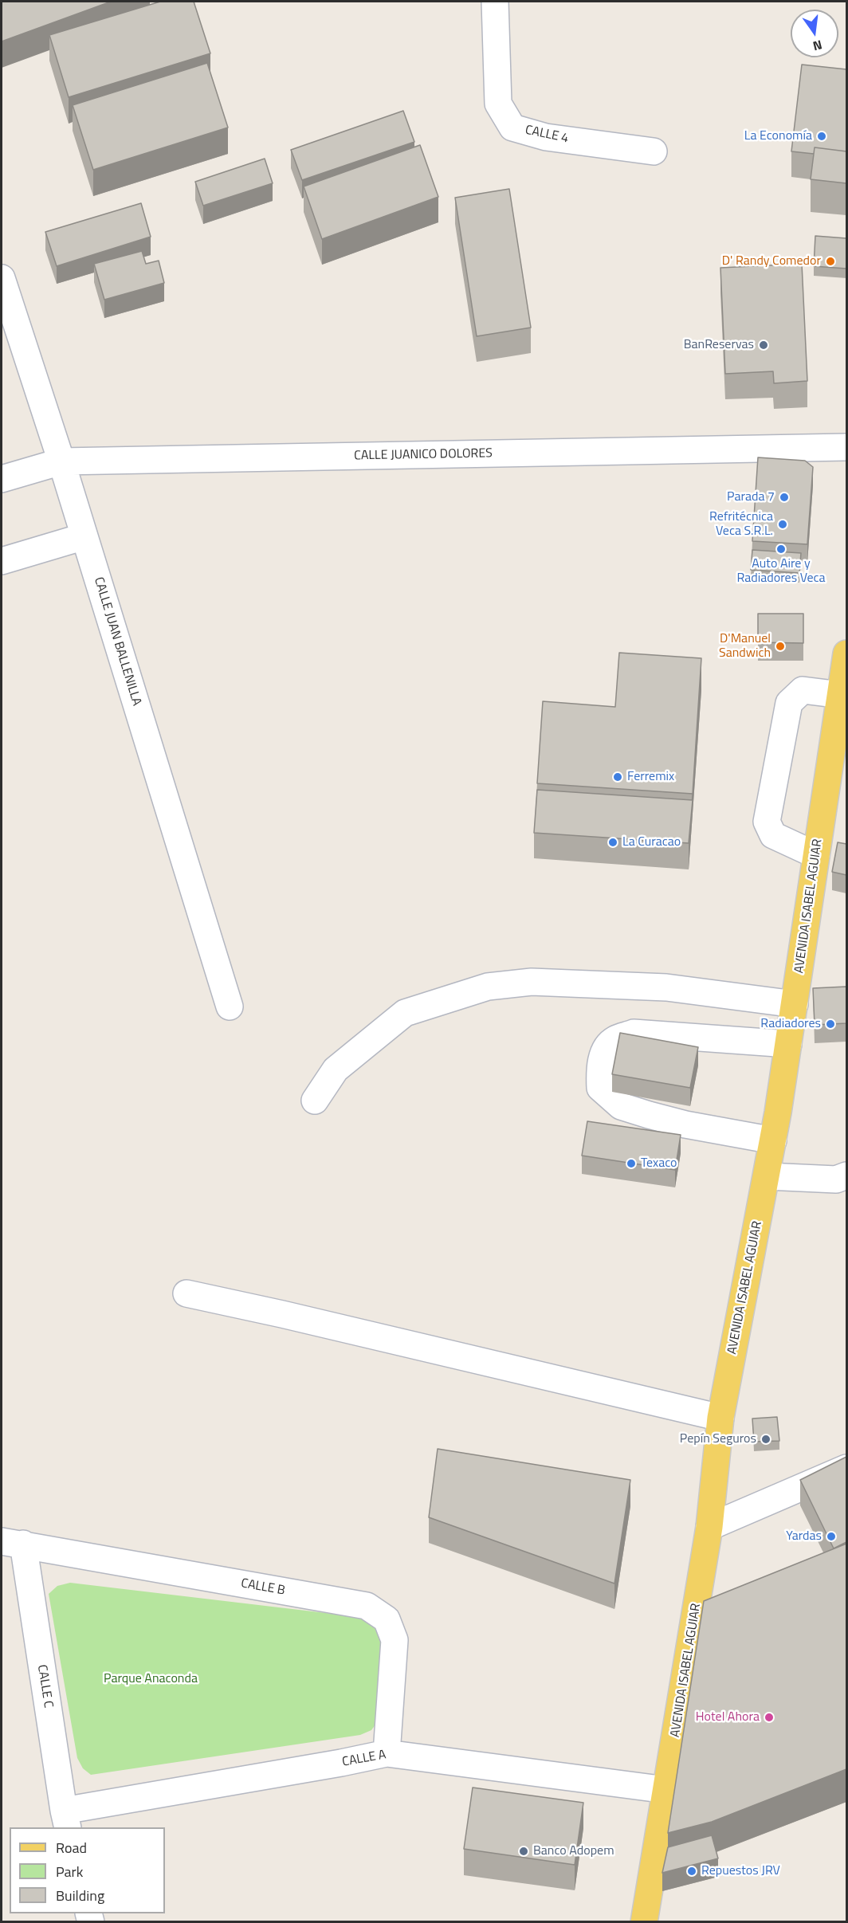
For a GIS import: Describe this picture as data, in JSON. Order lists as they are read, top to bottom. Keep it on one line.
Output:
{"streets":{"main road":["AVENIDA ISABEL AGUIAR"],"street":["CALLE 4","CALLE JUANICO DOLORES","CALLE JUAN BALLENILLA","CALLE B","CALLE C","CALLE A"]},"crossings":[["CALLE JUANICO DOLORES","CALLE JUAN BALLENILLA"],["AVENIDA ISABEL AGUIAR","CALLE A"],["CALLE B","CALLE C"],["CALLE B","CALLE A"],["CALLE C","CALLE A"]],"parks":["Parque Anaconda"],"places":["La Economía","D' Randy Comedor","BanReservas","Parada 7","Refritécnica Veca S.R.L.","Auto Aire y Radiadores Veca","D'Manuel Sandwich","Ferremix","La Curacao","Radiadores","Texaco","Pepín Seguros","Yardas","Hotel Ahora","Banco Adopem","Repuestos JRV"],"legend":["Road","Park","Building"],"north":"bottom"}
